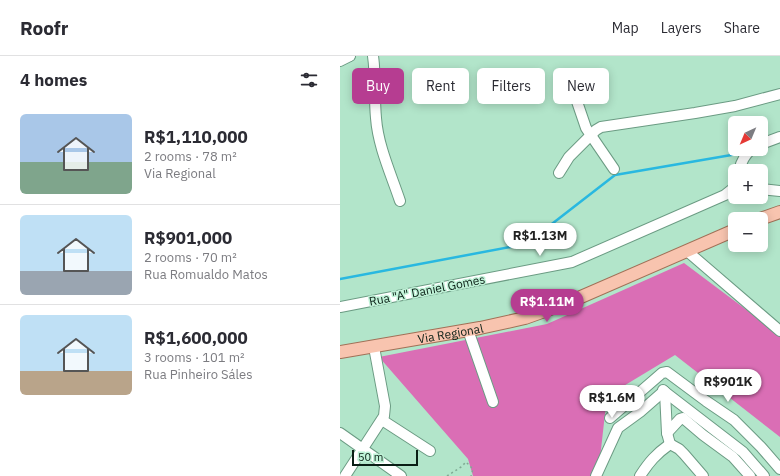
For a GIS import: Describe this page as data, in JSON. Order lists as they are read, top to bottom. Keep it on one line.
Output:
{"streets":{"main road":["Via Regional"],"street":["Rua \"A\" Daniel Gomes"]},"scale_bar":"50 m","north":"bottom left","page":{"header":"Roofr","nav":["Map","Layers","Share"],"heading":"4 homes","chip":["Buy","Rent","Filters","New"],"list":[{"name":"R$1,110,000","note":"2 rooms · 78 m² · Via Regional"},{"name":"R$901,000","note":"2 rooms · 70 m² · Rua Romualdo Matos"},{"name":"R$1,600,000","note":"3 rooms · 101 m² · Rua Pinheiro Sáles"}],"map_buttons":["+","−"],"price":["R$1.13M","R$1.11M","R$901K","R$1.6M"],"scale":"50 m"}}
